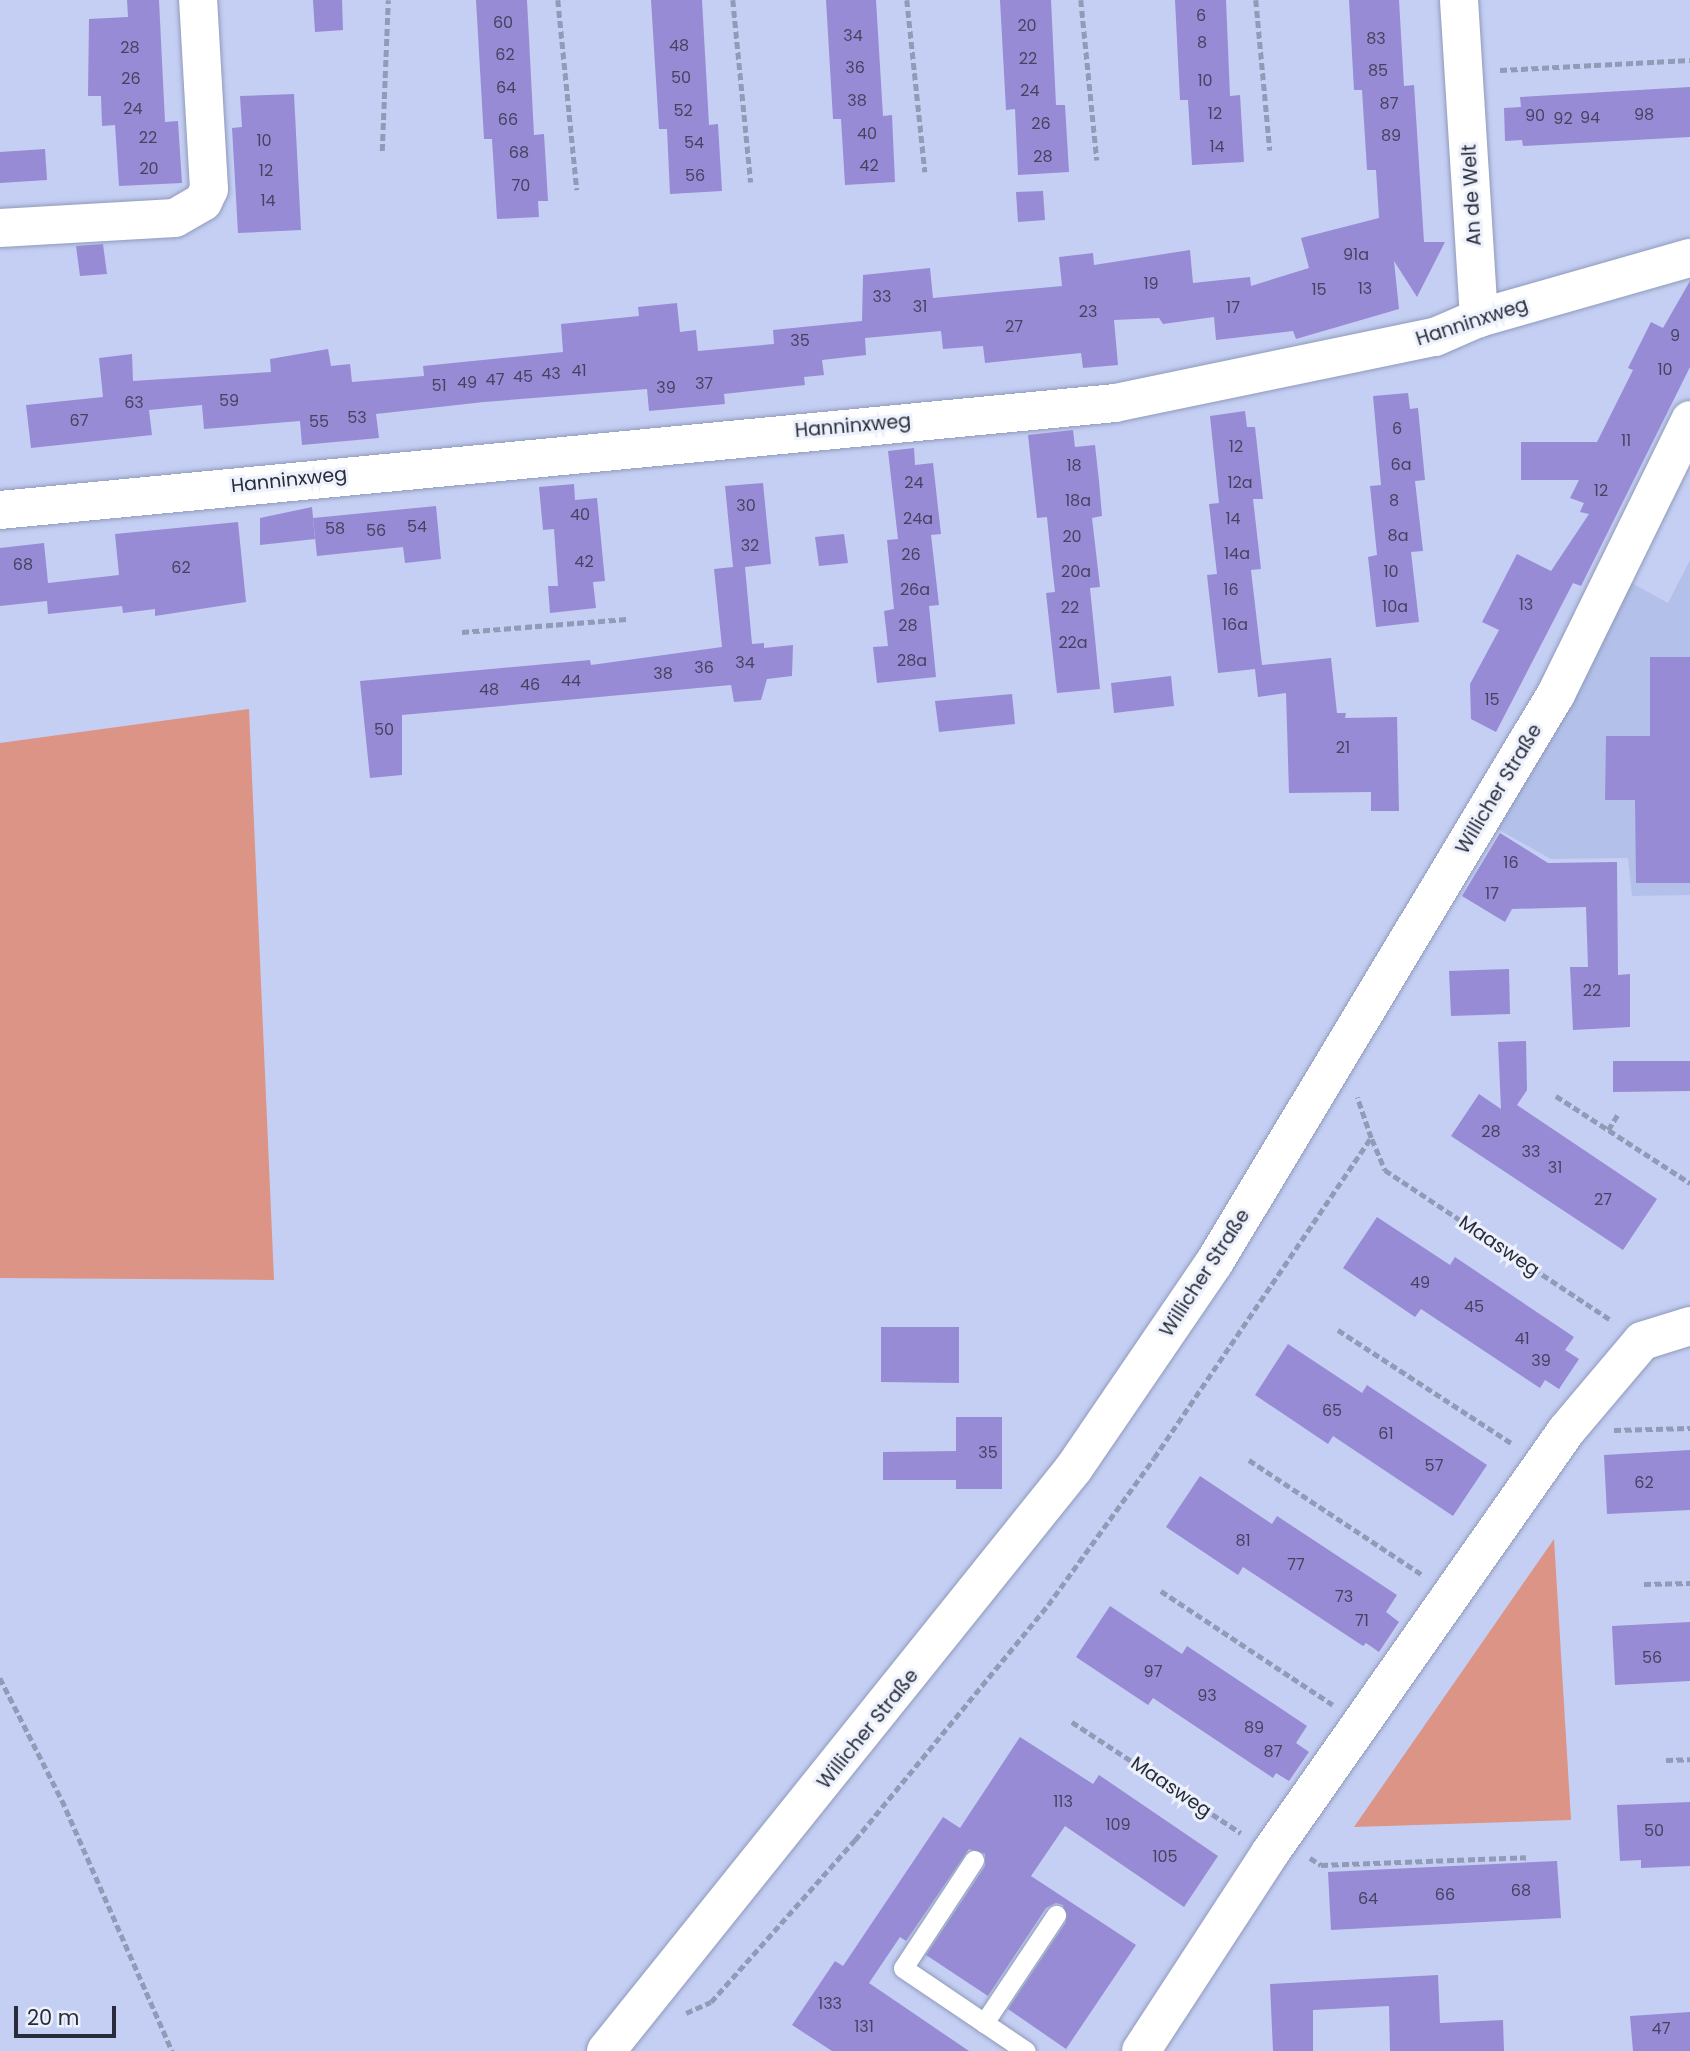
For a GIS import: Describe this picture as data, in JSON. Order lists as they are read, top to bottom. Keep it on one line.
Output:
{"streets":{"street":["An de Welt","Hanninxweg","Willicher Straße"],"path":["Maasweg"]},"crossings":[["An de Welt","Hanninxweg"],["Willicher Straße","Maasweg"]],"house_numbers":["6","60","20","34","83","8","48","28","62","22","36","85","50","26","10","64","24","38","87","24","52","12","98","90","94","92","66","26","40","89","22","10","54","14","68","28","42","20","12","56","70","14","91a","19","13","15","33","31","17","23","27","9","35","10","41","43","45","47","49","37","51","39","59","63","53","67","55","6","11","12","6a","18","24","12a","12","18a","8","30","40","24a","14","54","58","56","8a","20","32","14a","26","42","68","62","20a","10","26a","16","13","10a","22","16a","28","22a","28a","34","36","38","44","46","48","15","50","21","16","17","22","28","33","31","27","49","45","41","39","65","61","35","57","62","81","77","73","71","56","97","93","89","87","113","109","50","105","68","66","64","133","131","47"],"scale_bar":"20 m"}
